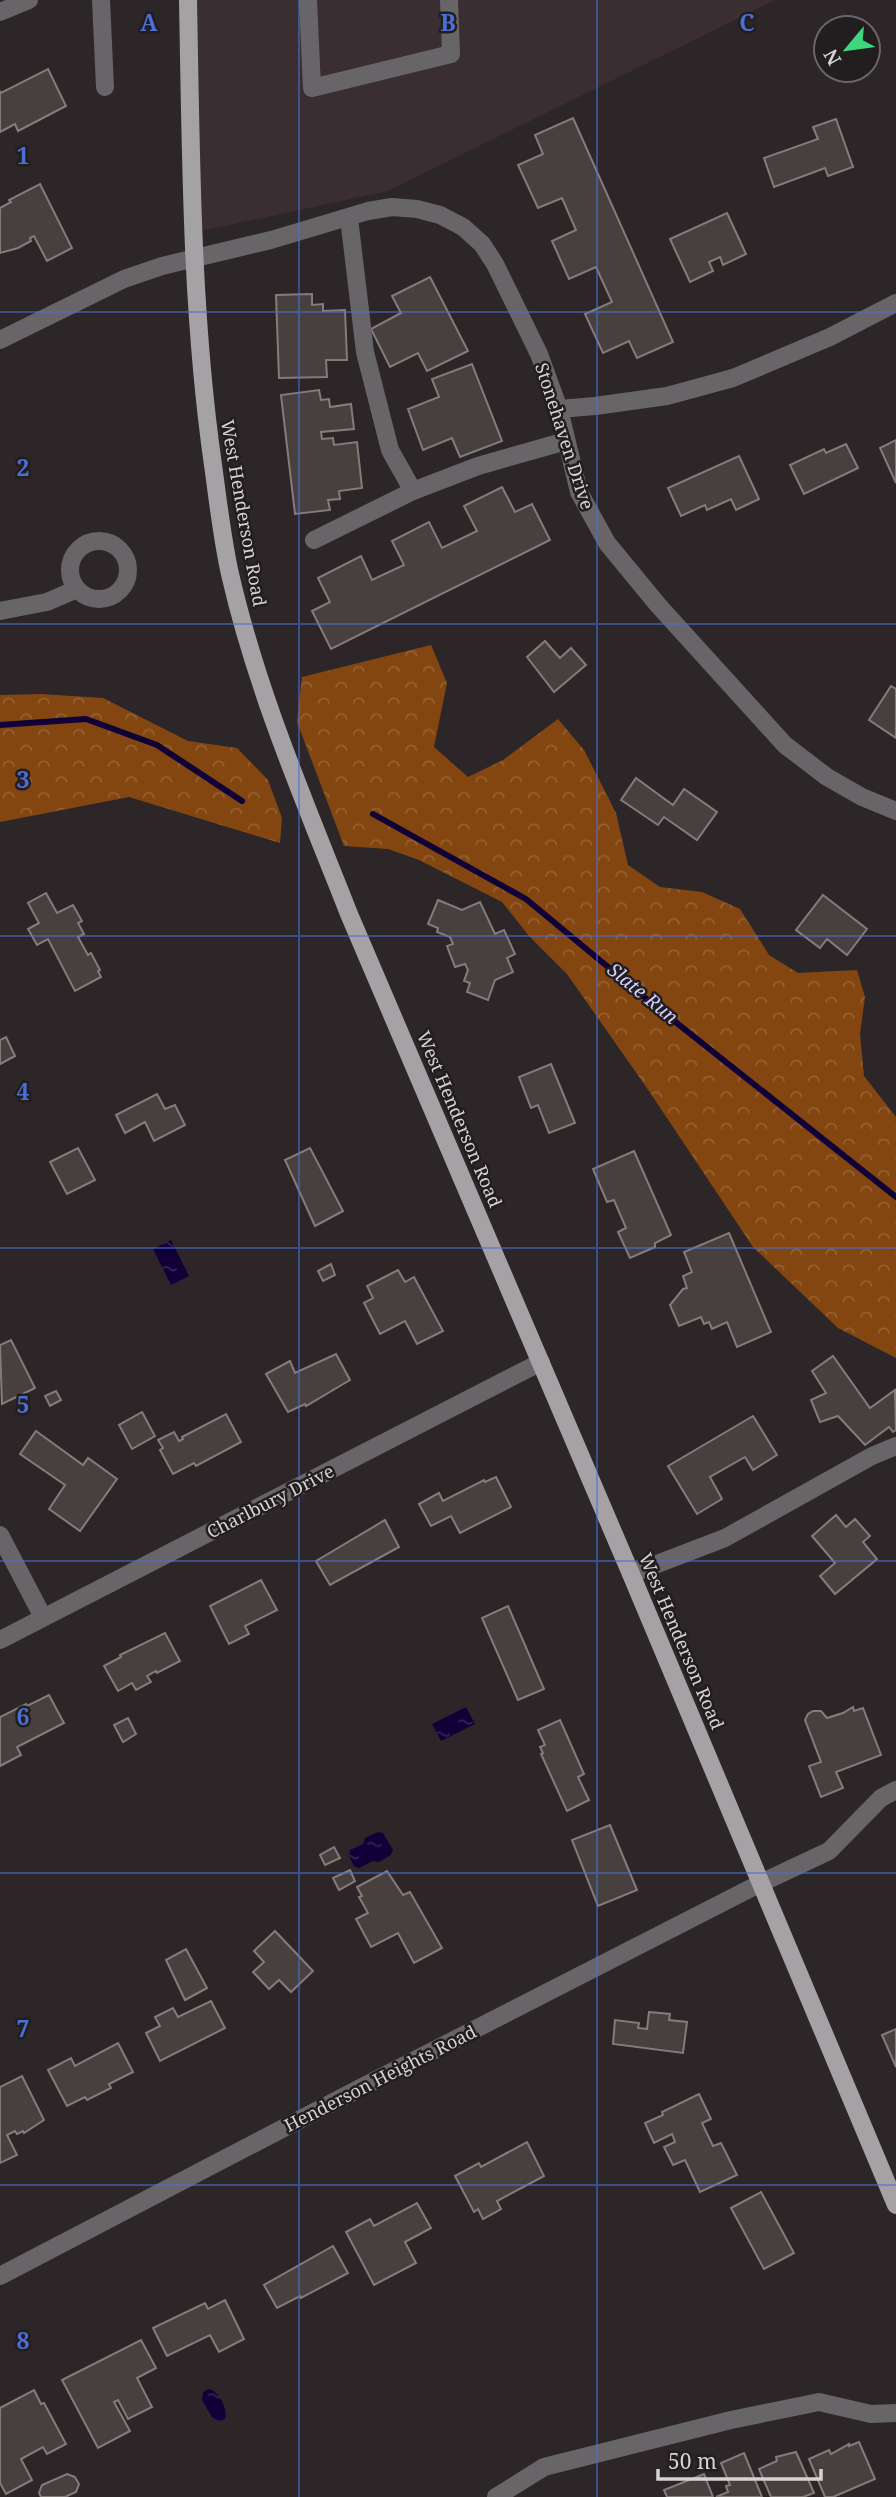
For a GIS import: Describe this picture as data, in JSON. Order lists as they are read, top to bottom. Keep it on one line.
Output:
{"streets":{"main road":["West Henderson Road"],"street":["Stonehaven Drive","Charlbury Drive","Henderson Heights Road"]},"crossings":[["Stonehaven Drive","West Henderson Road"],["West Henderson Road","Charlbury Drive"],["West Henderson Road","Henderson Heights Road"]],"water":["Slate Run"],"scale_bar":"50 m","north":"bottom left","grid":{"columns":["A","B","C"],"rows":["1","2","3","4","5","6","7","8"]}}
